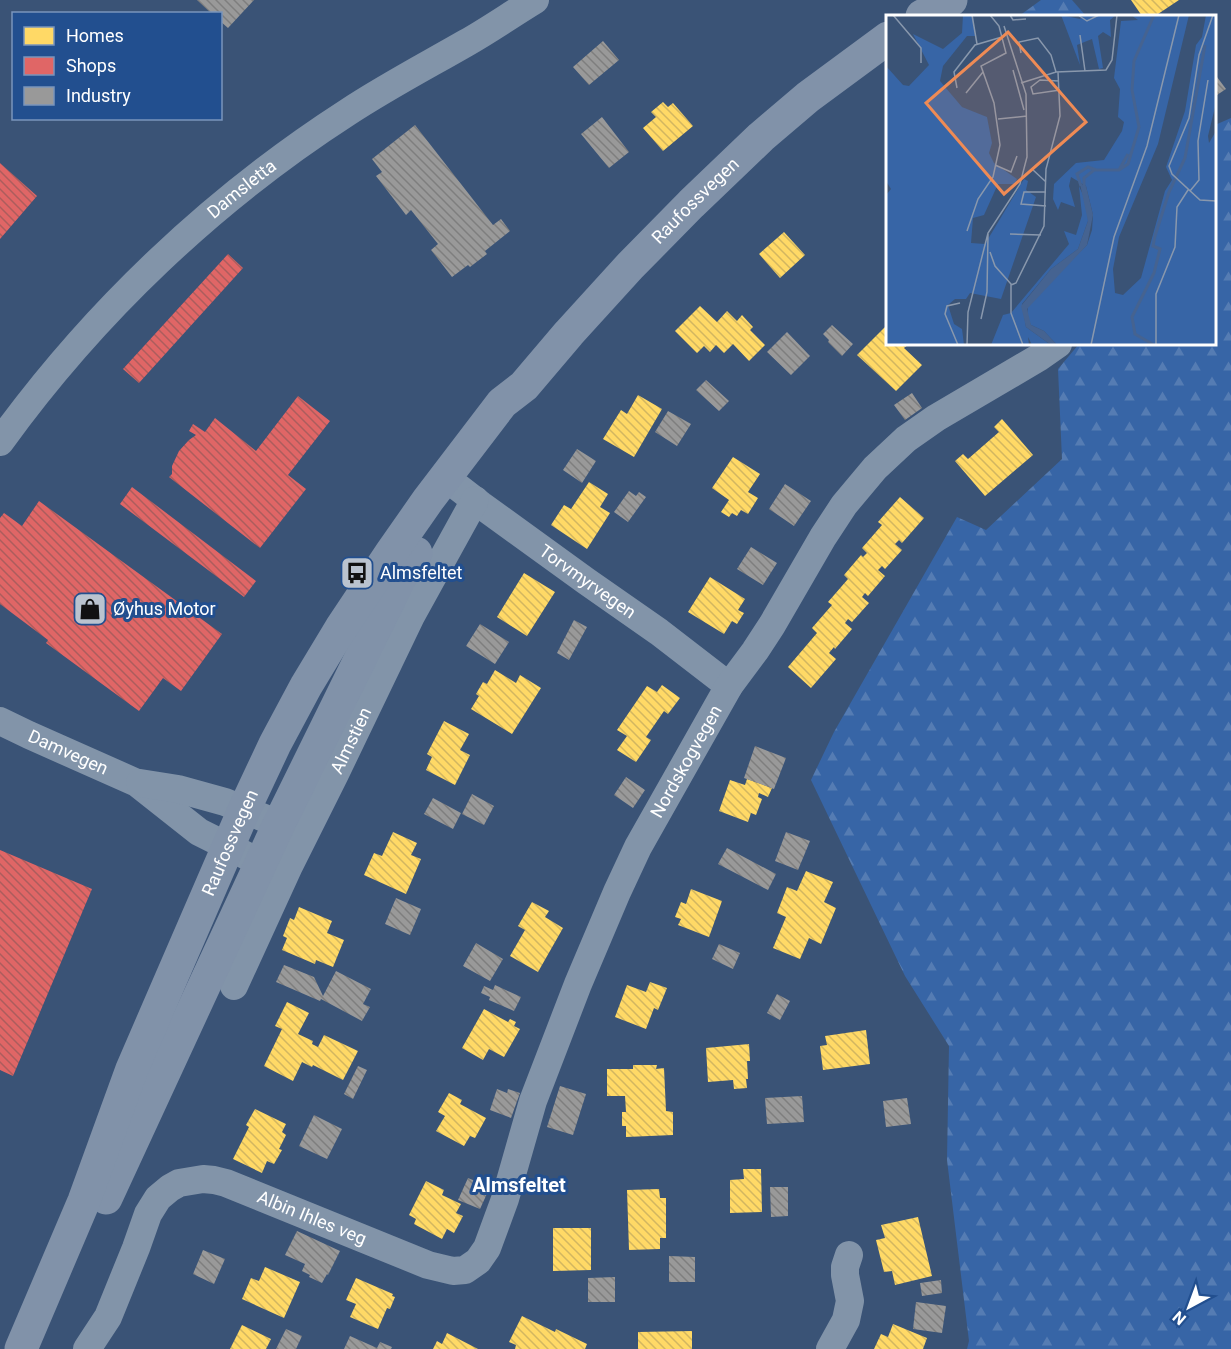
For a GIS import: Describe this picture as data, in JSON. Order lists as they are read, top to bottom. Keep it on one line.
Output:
{"streets":{"main road":["Raufossvegen"],"street":["Damsletta","Torvmyrvegen","Almstien","Damvegen","Nordskogvegen","Albin Ihles veg"]},"crossings":[["Raufossvegen","Torvmyrvegen"],["Raufossvegen","Almstien"],["Raufossvegen","Damvegen"],["Torvmyrvegen","Almstien"],["Torvmyrvegen","Nordskogvegen"],["Nordskogvegen","Albin Ihles veg"]],"districts":["Almsfeltet"],"places":{"bus stop":["Almsfeltet"],"shop":["Øyhus Motor"]},"legend":["Homes","Shops","Industry"],"north":"bottom left"}
